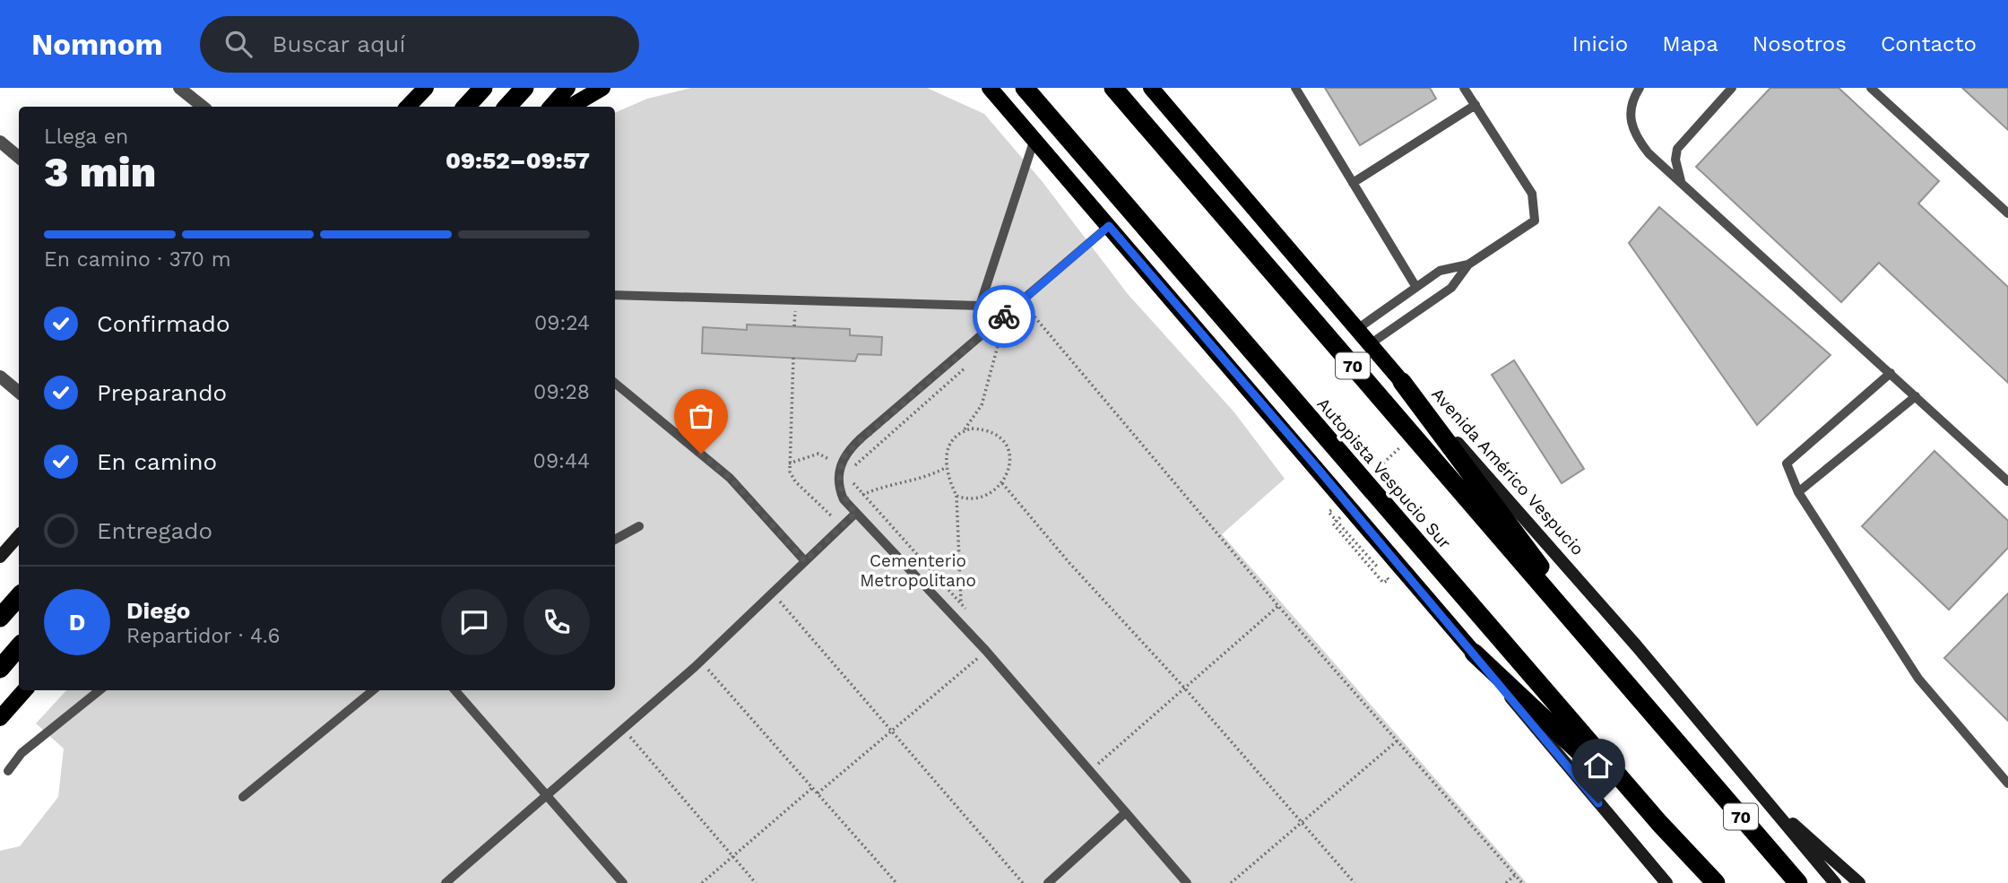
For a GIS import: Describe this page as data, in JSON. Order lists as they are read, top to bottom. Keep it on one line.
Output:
{"streets":{"highway":["70","Autopista Vespucio Sur"],"main road":["Avenida Américo Vespucio"]},"parks":["Cementerio Metropolitano"],"page":{"header":"Nomnom","search":"Buscar aquí","nav":["Inicio","Mapa","Nosotros","Contacto"],"heading":["3 min","Llega en","09:52–09:57"],"panel":["Diego","Repartidor · 4.6"],"bar":"En camino · 370 m","list":[["Confirmado","09:24"],["Preparando","09:28"],["En camino","09:44"],"Entregado"],"round":"D"}}
